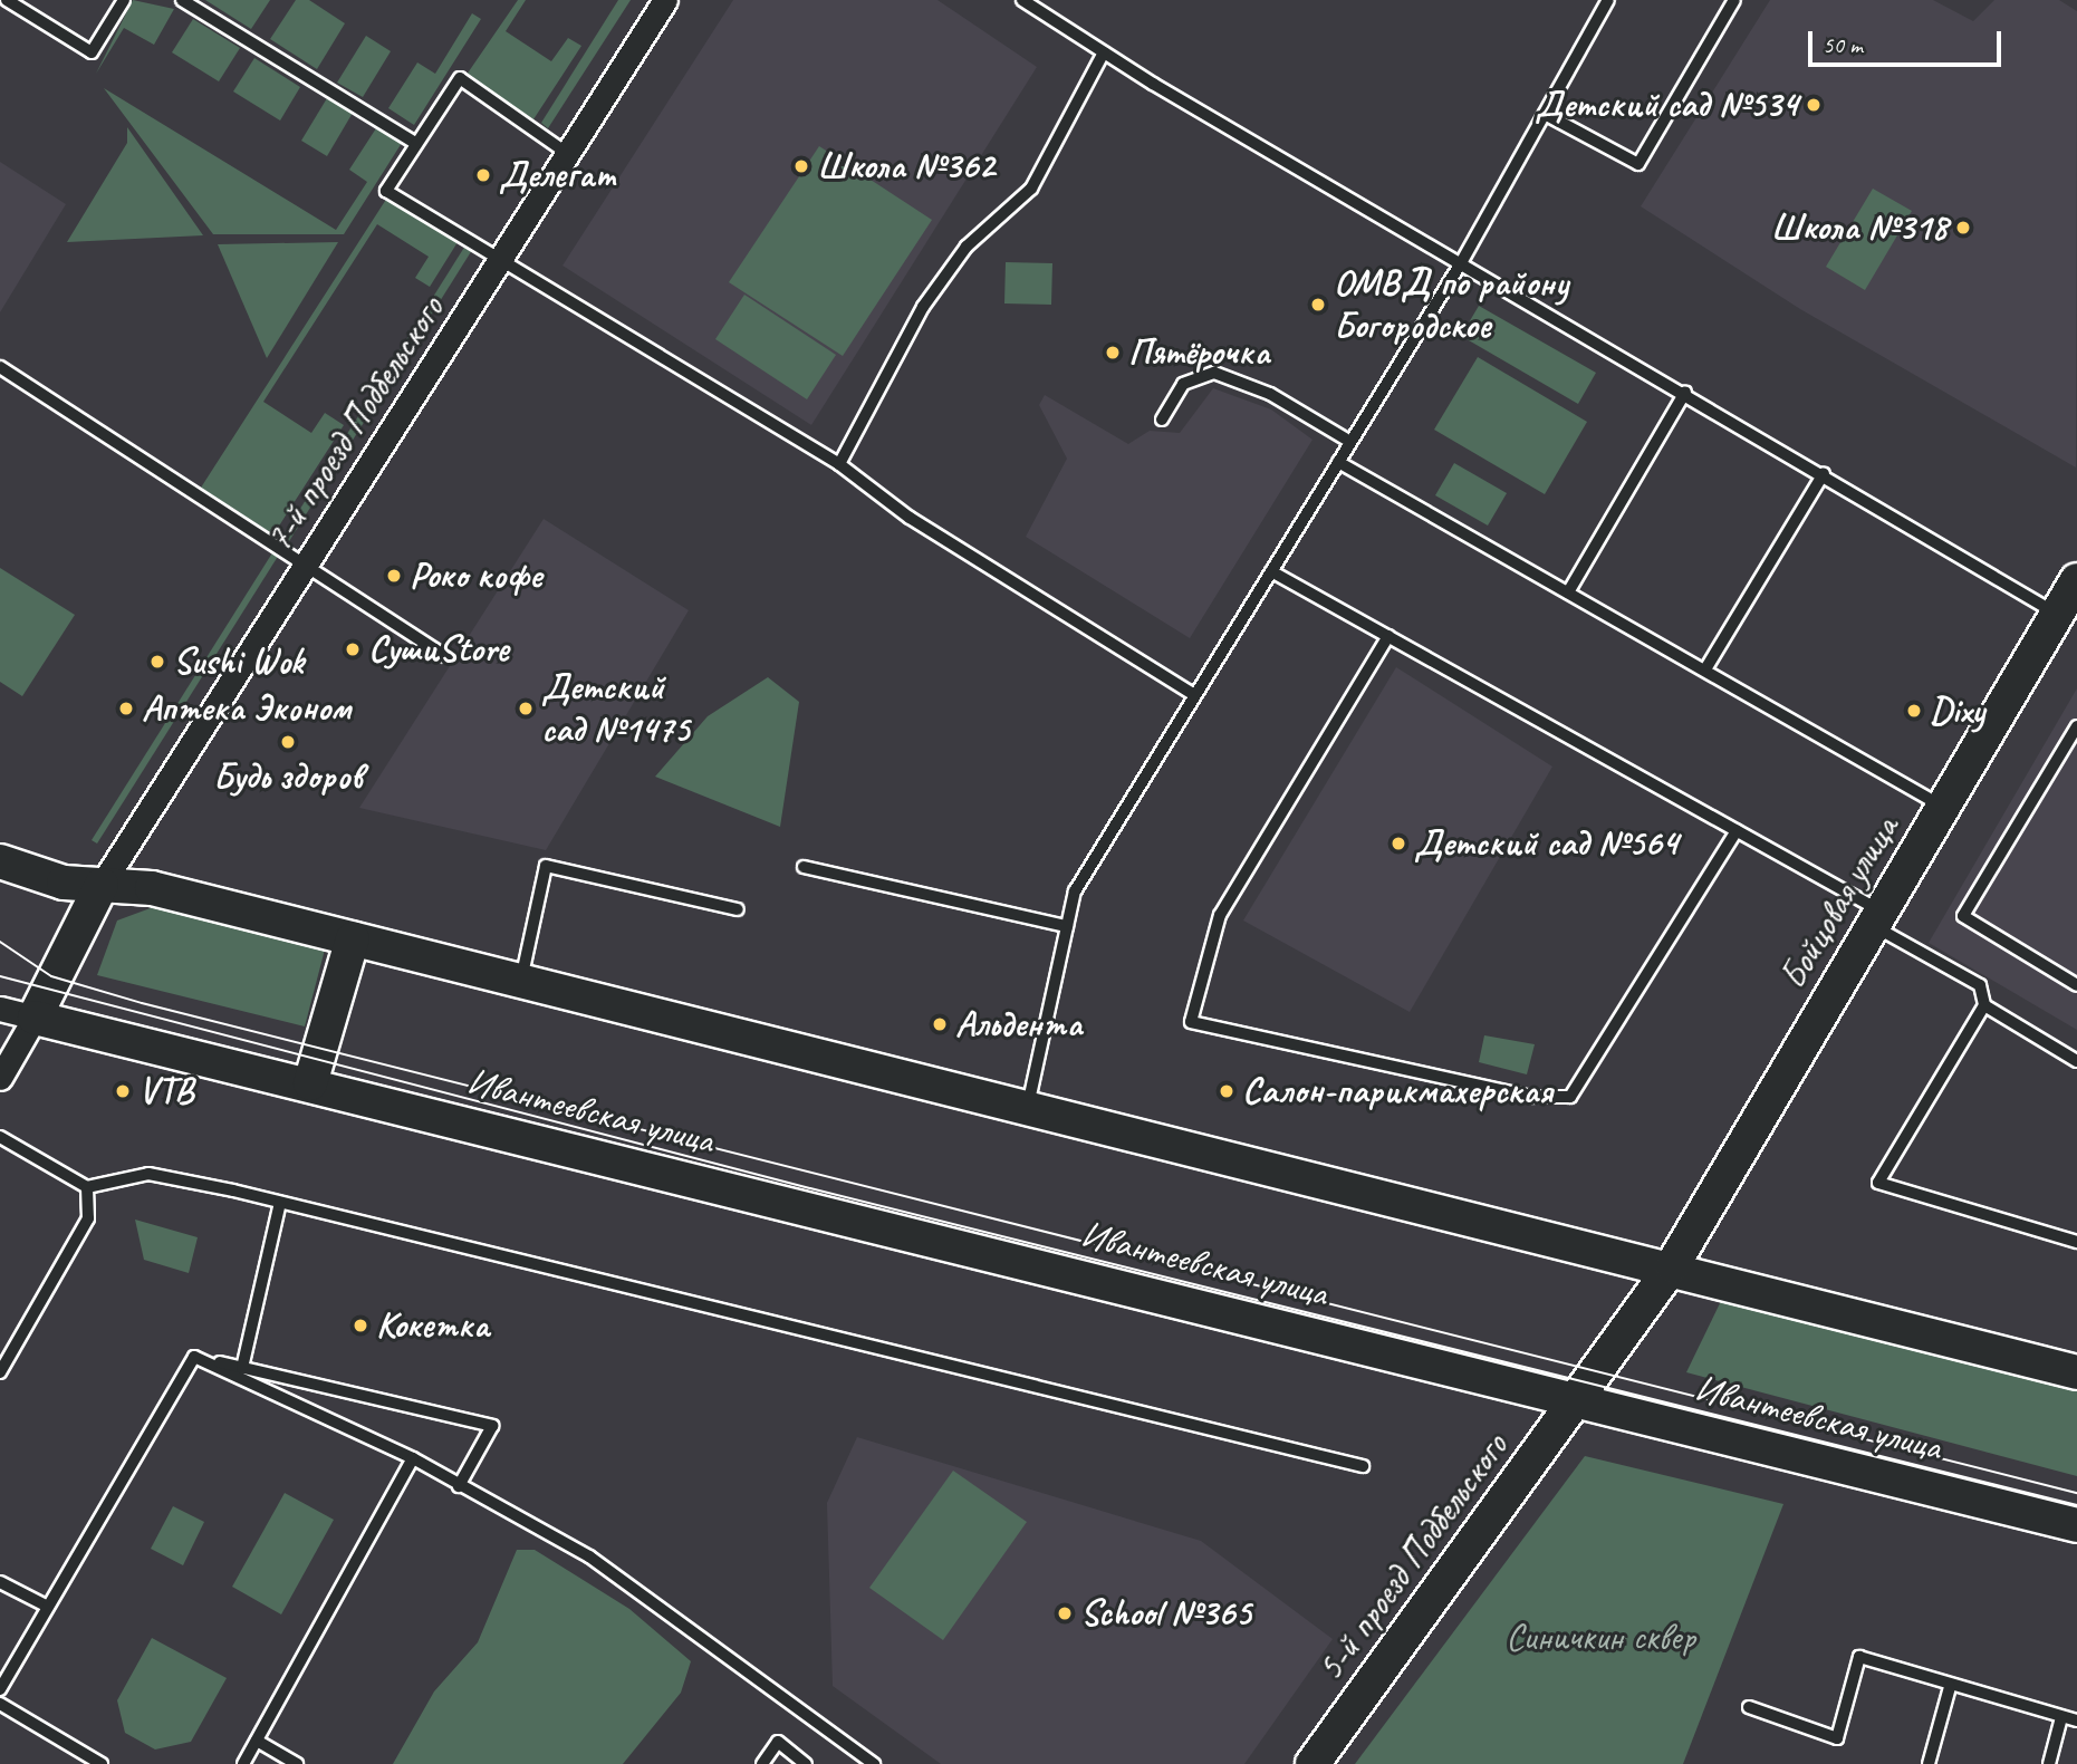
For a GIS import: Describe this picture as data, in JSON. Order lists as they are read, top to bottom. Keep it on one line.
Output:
{"streets":{"street":["7-й проезд Подбельского","Бойцовая улица","Ивантеевская улица","5-й проезд Подбельского"]},"crossings":[["Бойцовая улица","Ивантеевская улица"],["Бойцовая улица","5-й проезд Подбельского"],["Ивантеевская улица","5-й проезд Подбельского"]],"parks":["Синичкин сквер"],"places":["Детский сад №534","Школа №362","Делегат","Школа №318","ОМВД по району Богородское","Пятёрочка","Роко кофе","СушиStore","Sushi Wok","Аптека Эконом","Детский сад №1475","Dixy","Будь здоров","Детский сад №564","Альдента","VTB","Салон-парикмахерская","Кокетка","School №365"],"scale_bar":"50 m"}
